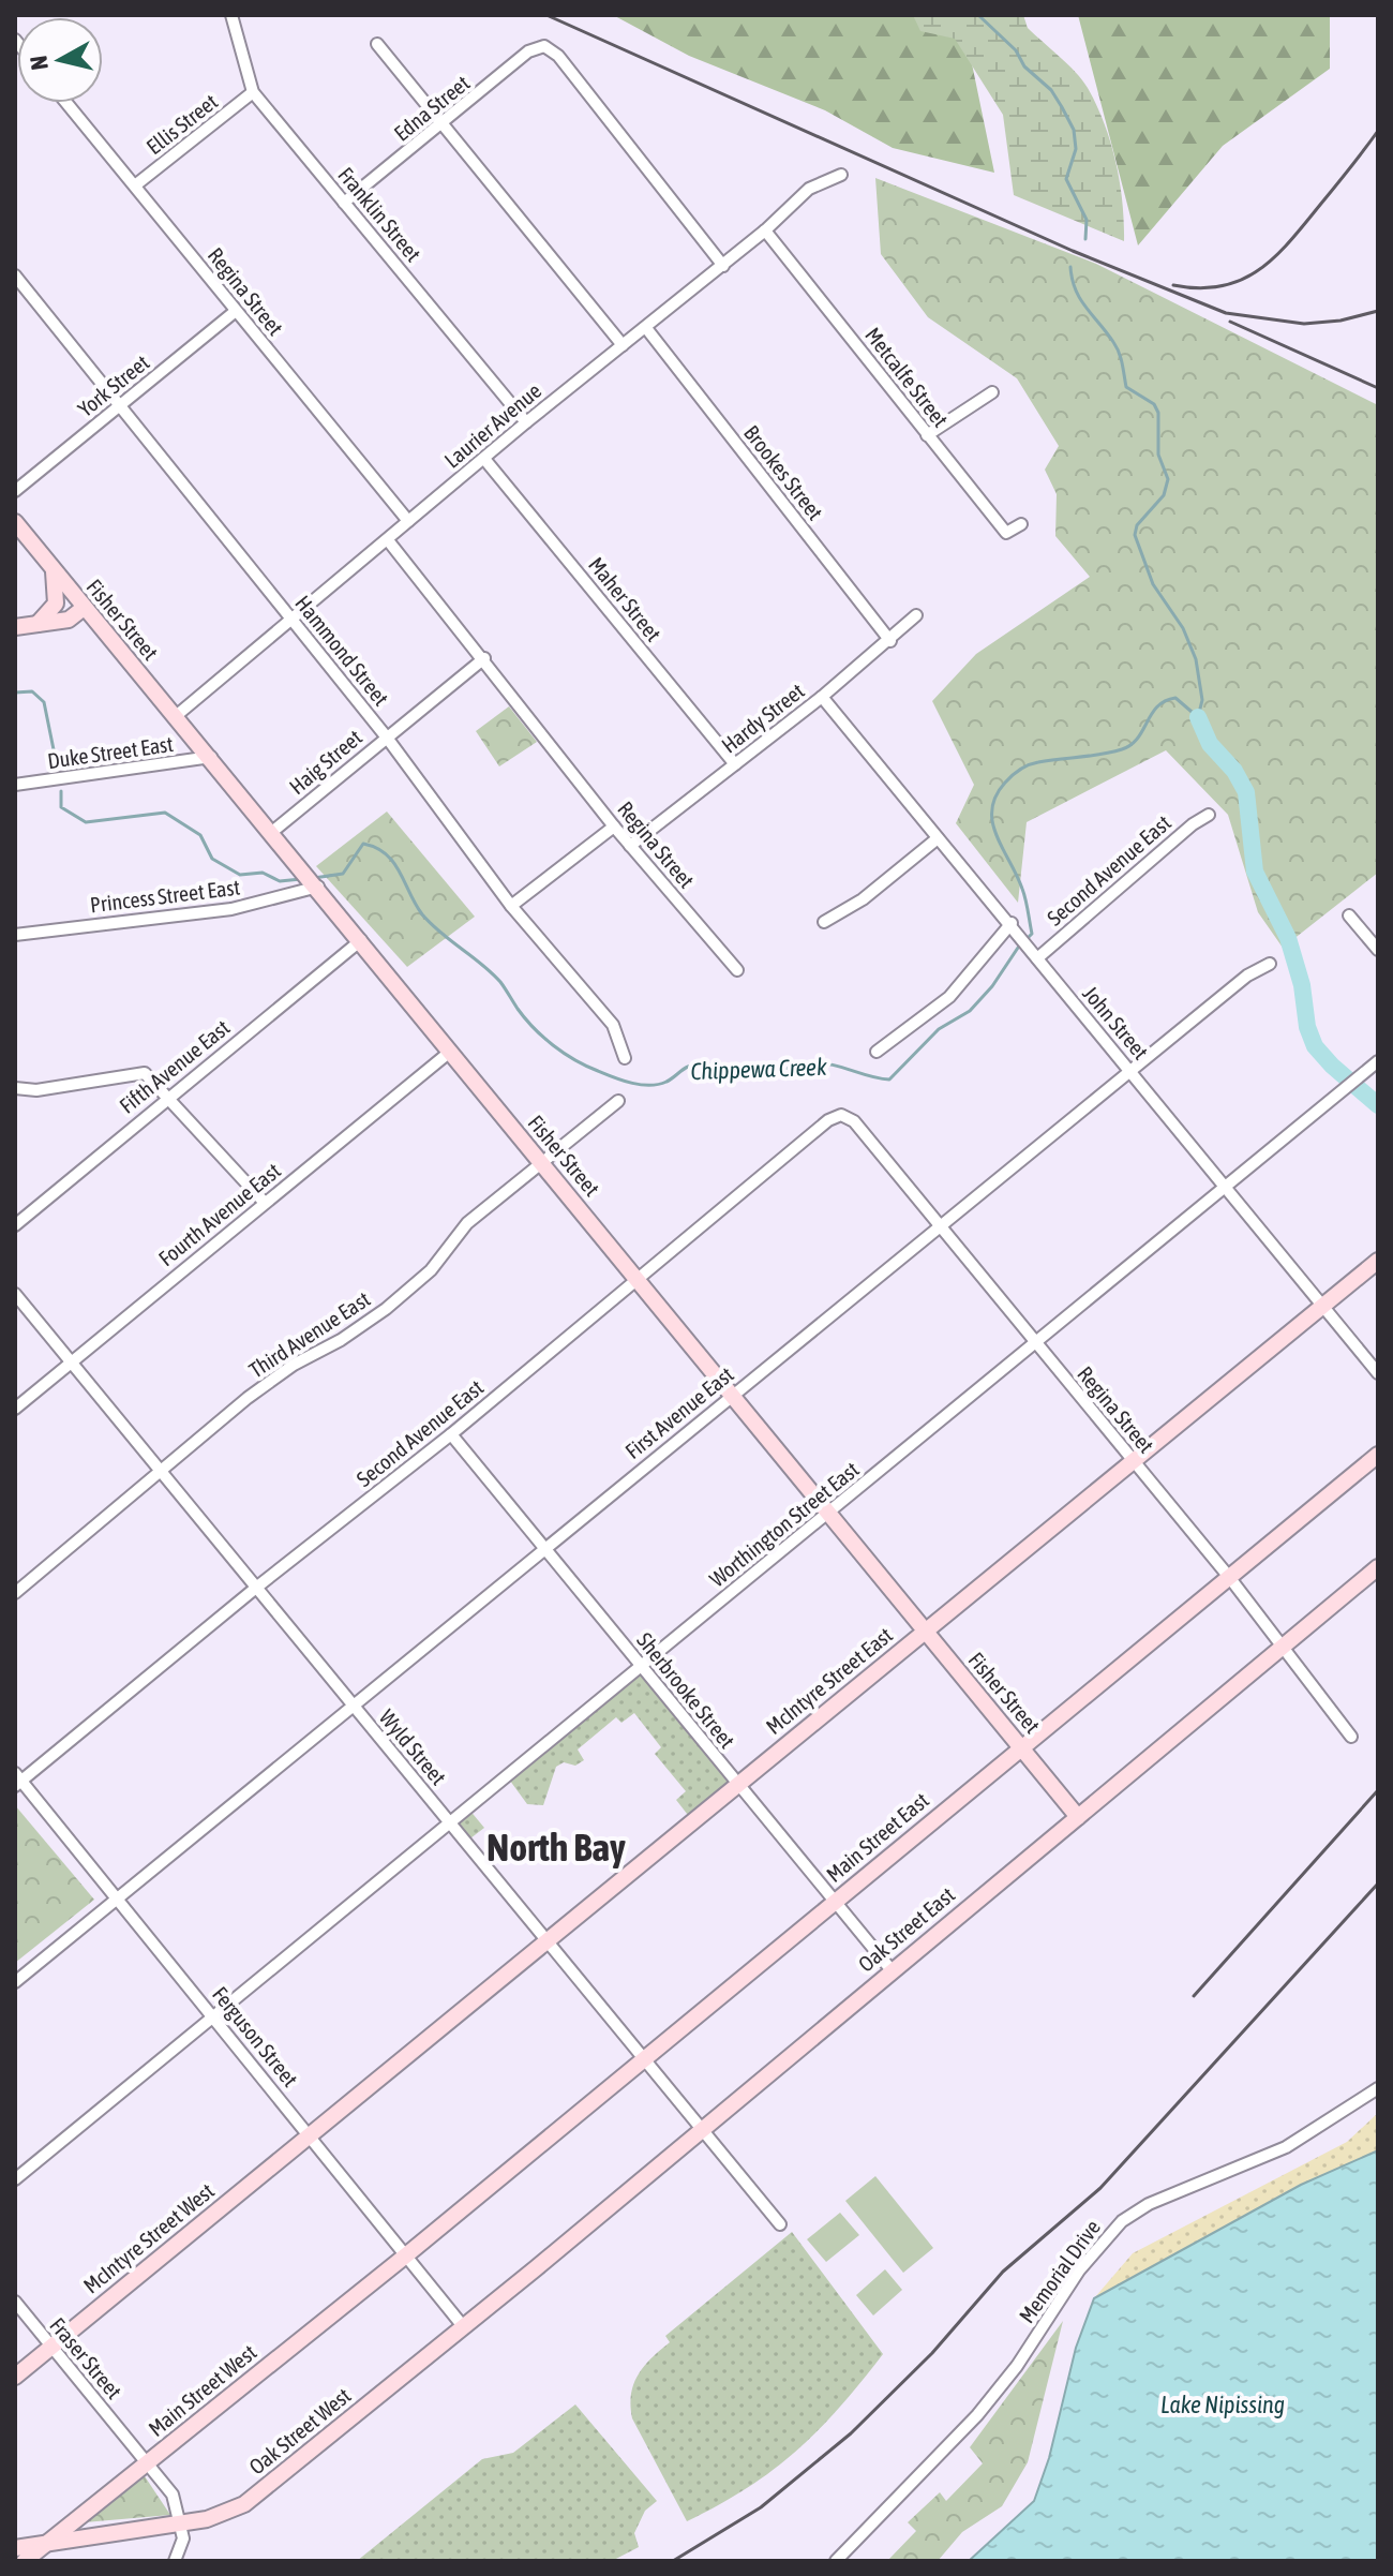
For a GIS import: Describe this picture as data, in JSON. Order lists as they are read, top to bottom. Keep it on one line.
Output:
{"streets":{"main road":["Fisher Street","McIntyre Street East","Main Street East","Oak Street East","McIntyre Street West","Main Street West","Oak Street West"],"street":["Edna Street","Ellis Street","Franklin Street","Regina Street","Metcalfe Street","York Street","Laurier Avenue","Brookes Street","Maher Street","Hammond Street","Hardy Street","Duke Street East","Haig Street","Second Avenue East","Princess Street East","John Street","Fifth Avenue East","Fourth Avenue East","Third Avenue East","First Avenue East","Worthington Street East","Sherbrooke Street","Wyld Street","Ferguson Street","Memorial Drive","Fraser Street"]},"crossings":[["Edna Street","Franklin Street"],["Edna Street","Laurier Avenue"],["Ellis Street","Franklin Street"],["Ellis Street","Regina Street"],["Franklin Street","Laurier Avenue"],["Regina Street","York Street"],["Regina Street","Laurier Avenue"],["Regina Street","Hardy Street"],["Regina Street","Haig Street"],["Regina Street","Second Avenue East"],["Regina Street","First Avenue East"],["Regina Street","Worthington Street East"],["Regina Street","McIntyre Street East"],["Regina Street","Main Street East"],["Regina Street","Oak Street East"],["Metcalfe Street","Laurier Avenue"],["York Street","Hammond Street"],["Laurier Avenue","Brookes Street"],["Laurier Avenue","Maher Street"],["Laurier Avenue","Fisher Street"],["Laurier Avenue","Hammond Street"],["Brookes Street","Hardy Street"],["Maher Street","Hardy Street"],["Fisher Street","Duke Street East"],["Fisher Street","Haig Street"],["Fisher Street","Second Avenue East"],["Fisher Street","Princess Street East"],["Fisher Street","Fifth Avenue East"],["Fisher Street","Fourth Avenue East"],["Fisher Street","Third Avenue East"],["Fisher Street","First Avenue East"],["Fisher Street","Worthington Street East"],["Fisher Street","McIntyre Street East"],["Fisher Street","Main Street East"],["Fisher Street","Oak Street East"],["Hammond Street","Haig Street"],["Hardy Street","John Street"],["Second Avenue East","John Street"],["Second Avenue East","Sherbrooke Street"],["Second Avenue East","Wyld Street"],["Second Avenue East","Ferguson Street"],["John Street","First Avenue East"],["John Street","Worthington Street East"],["John Street","McIntyre Street East"],["Fourth Avenue East","Wyld Street"],["Third Avenue East","Wyld Street"],["First Avenue East","Sherbrooke Street"],["First Avenue East","Wyld Street"],["First Avenue East","Ferguson Street"],["Worthington Street East","Sherbrooke Street"],["Worthington Street East","Wyld Street"],["Worthington Street East","Ferguson Street"],["McIntyre Street East","Sherbrooke Street"],["McIntyre Street East","Wyld Street"],["McIntyre Street East","Ferguson Street"],["McIntyre Street East","McIntyre Street West"],["Sherbrooke Street","Main Street East"],["Sherbrooke Street","Oak Street East"],["Wyld Street","Main Street East"],["Wyld Street","Oak Street East"],["Main Street East","Ferguson Street"],["Main Street East","Main Street West"],["Oak Street East","Ferguson Street"],["Oak Street East","Oak Street West"],["Ferguson Street","McIntyre Street West"],["Ferguson Street","Main Street West"],["Ferguson Street","Oak Street West"],["McIntyre Street West","Fraser Street"],["Fraser Street","Main Street West"],["Fraser Street","Oak Street West"],["Main Street West","Oak Street West"]],"districts":["North Bay"],"water":["Chippewa Creek","Lake Nipissing"],"north":"left"}
